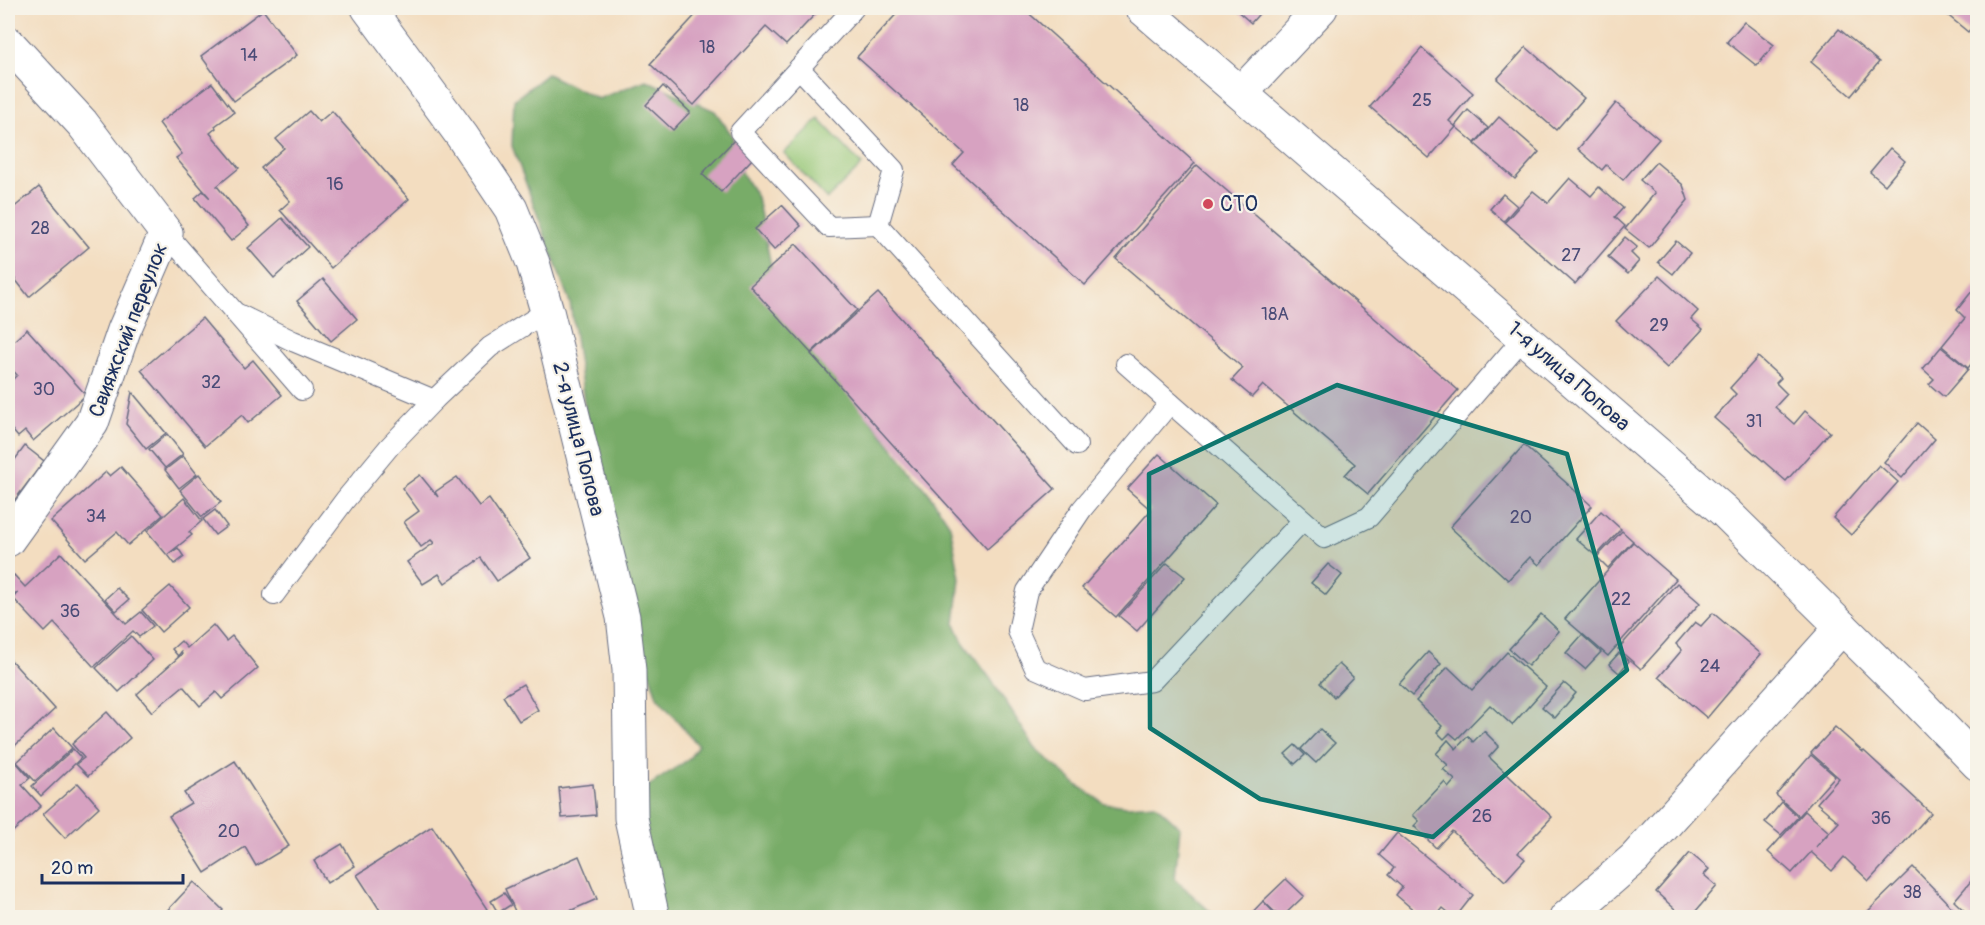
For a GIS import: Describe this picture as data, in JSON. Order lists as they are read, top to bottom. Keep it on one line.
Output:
{"streets":{"street":["Свияжский переулок","1-я улица Попова","2-я улица Попова"]},"places":["СТО"],"house_numbers":["18","14","25","18","16","28","27","18А","29","32","30","31","34","20","22","36","24","26","36","20","38"],"scale_bar":"20 m"}
